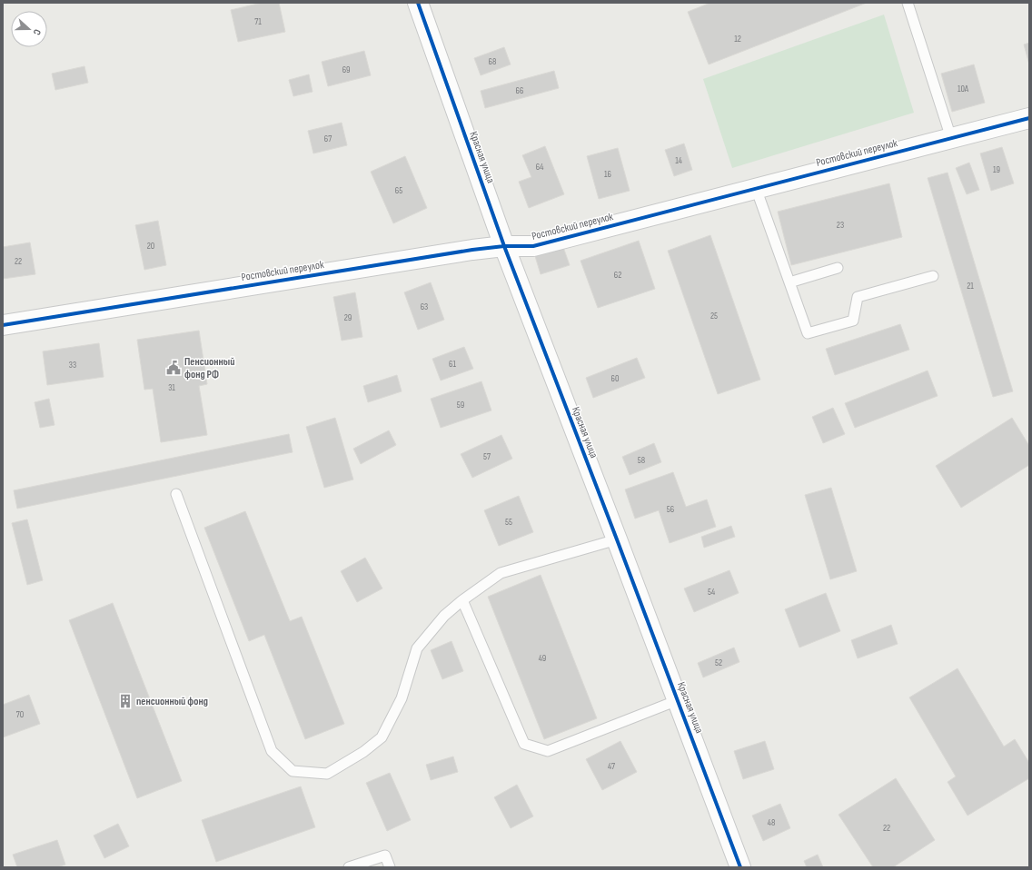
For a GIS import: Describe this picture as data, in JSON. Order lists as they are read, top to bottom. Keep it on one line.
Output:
{"streets":{"street":["Ростовский переулок","Красная улица"]},"crossings":[["Ростовский переулок","Красная улица"]],"places":{"public building":["Пенсионный фонд РФ"],"building":["пенсионный фонд"]},"house_numbers":["71","12","68","69","10А","66","67","14","64","19","16","65","23","20","22","62","21","63","25","29","61","33","60","31","59","57","58","56","55","54","49","52","70","47","48","22"],"north":"right"}
